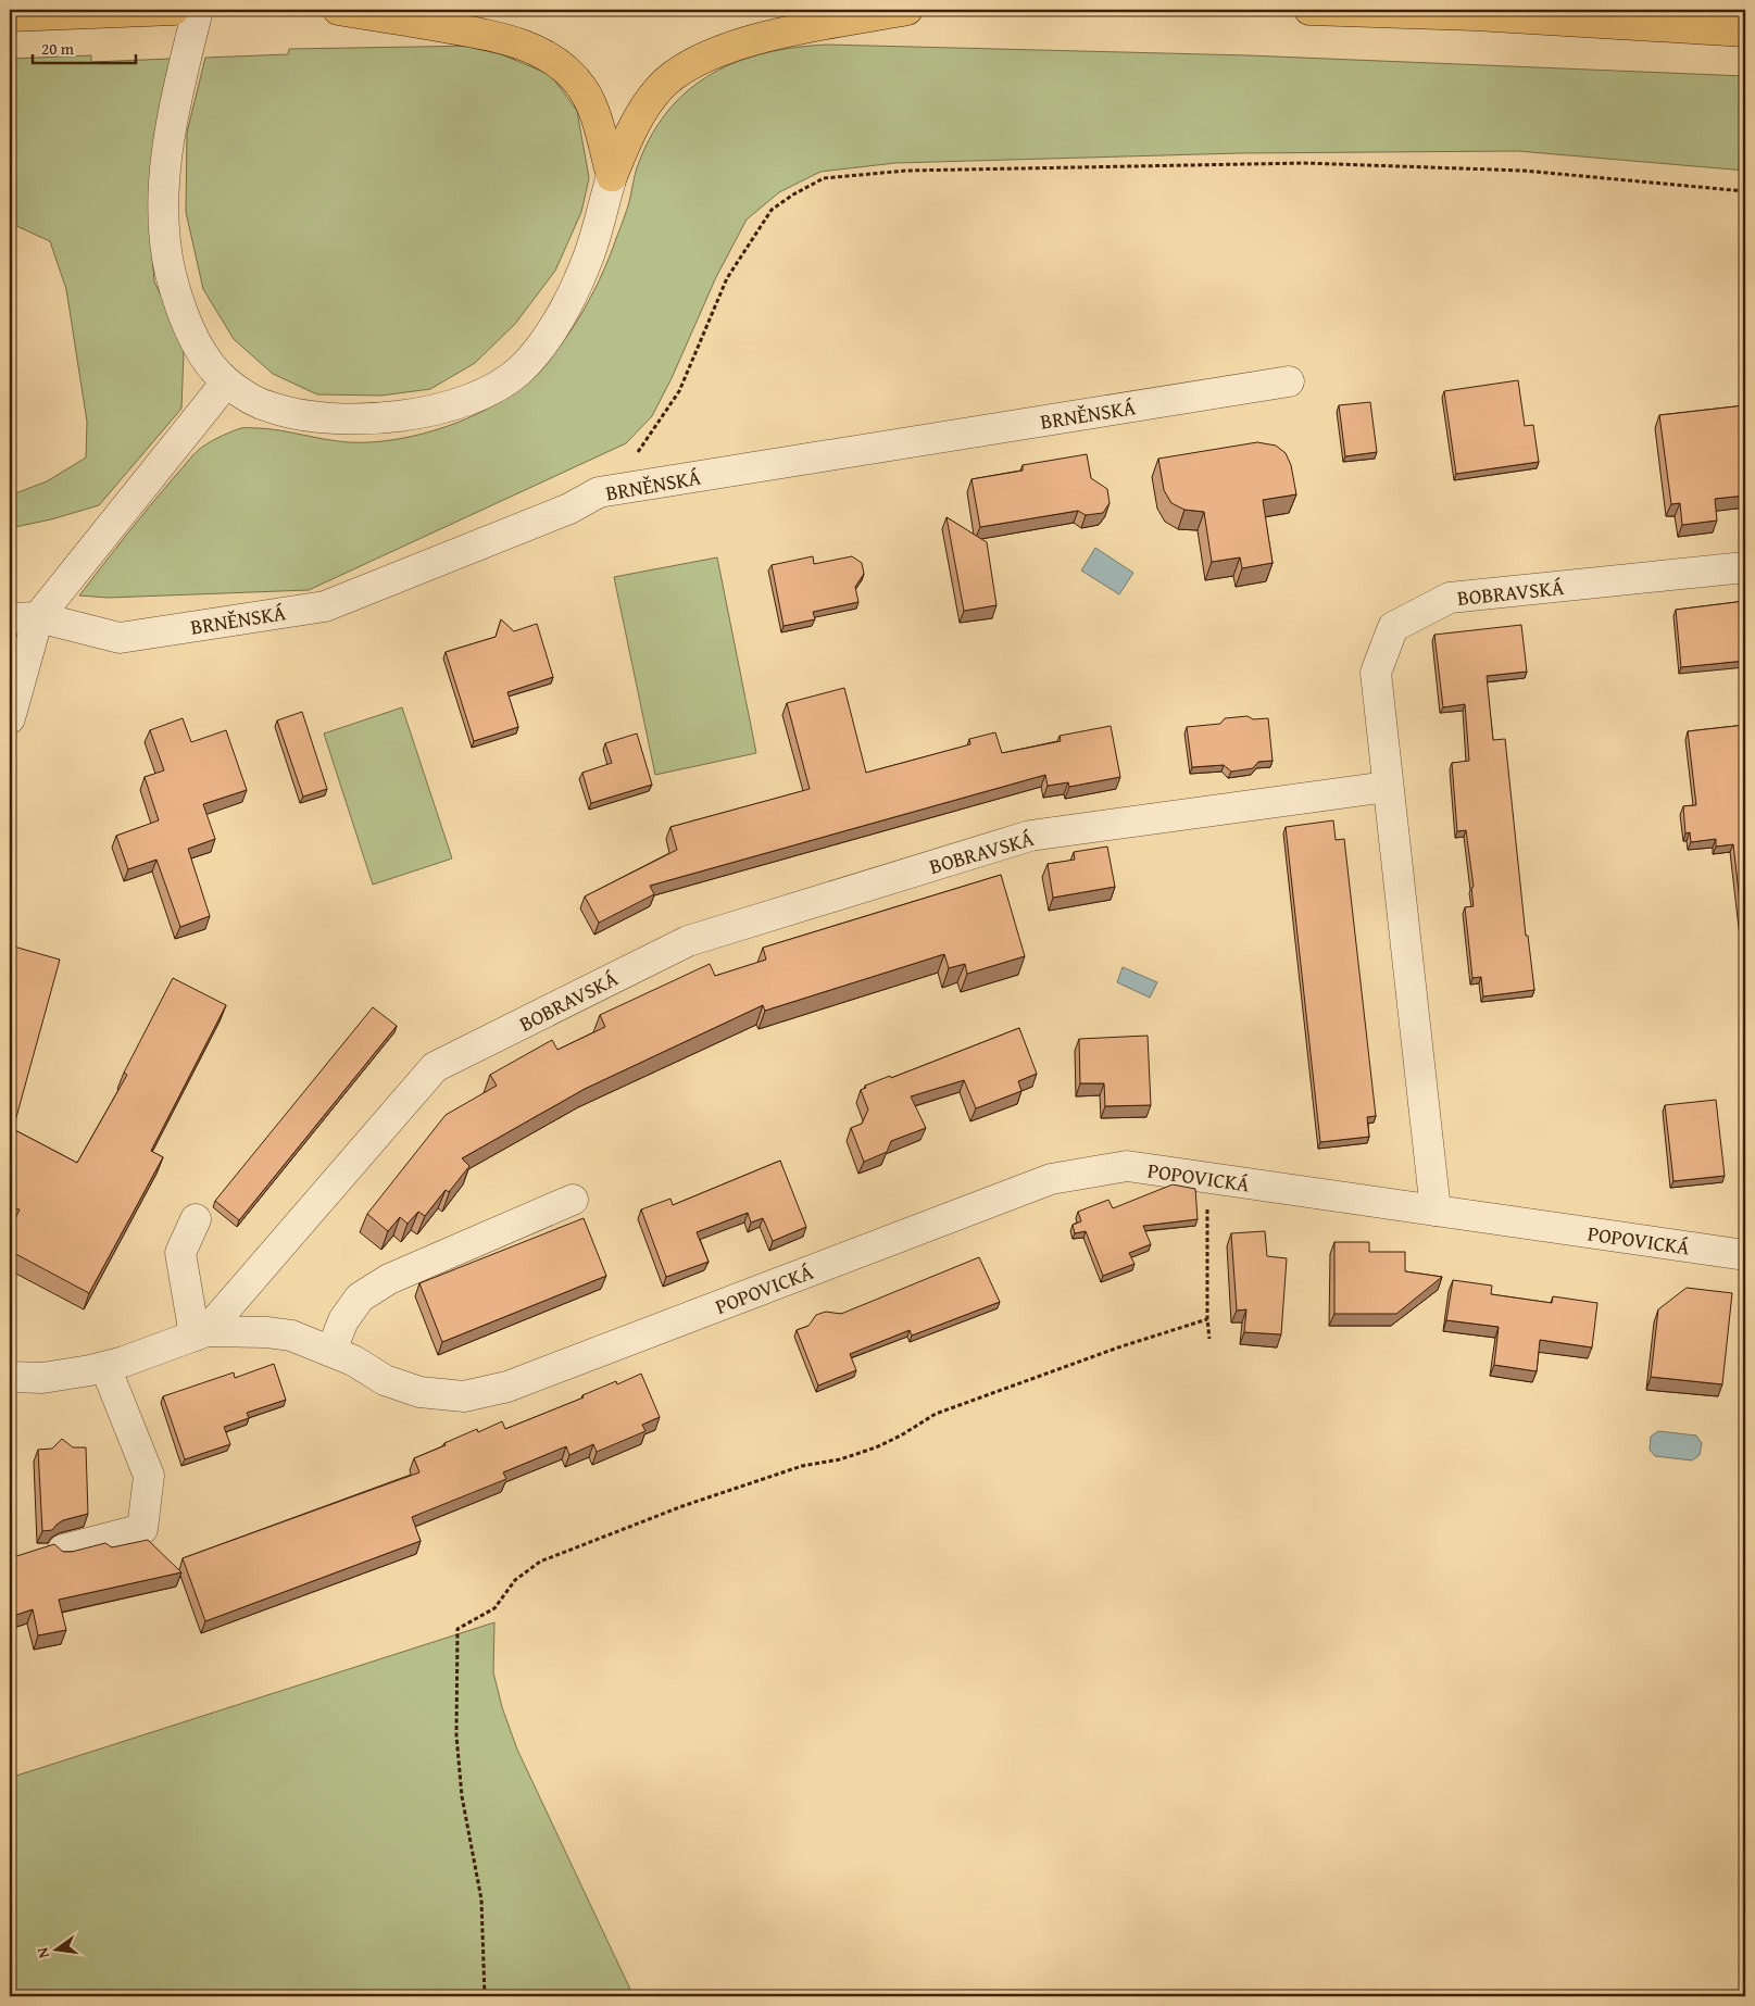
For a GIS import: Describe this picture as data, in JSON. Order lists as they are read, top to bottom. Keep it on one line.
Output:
{"streets":{"street":["BRNĚNSKÁ","BOBRAVSKÁ","POPOVICKÁ"]},"crossings":[["BOBRAVSKÁ","POPOVICKÁ"]],"scale_bar":"20 m","north":"left"}
